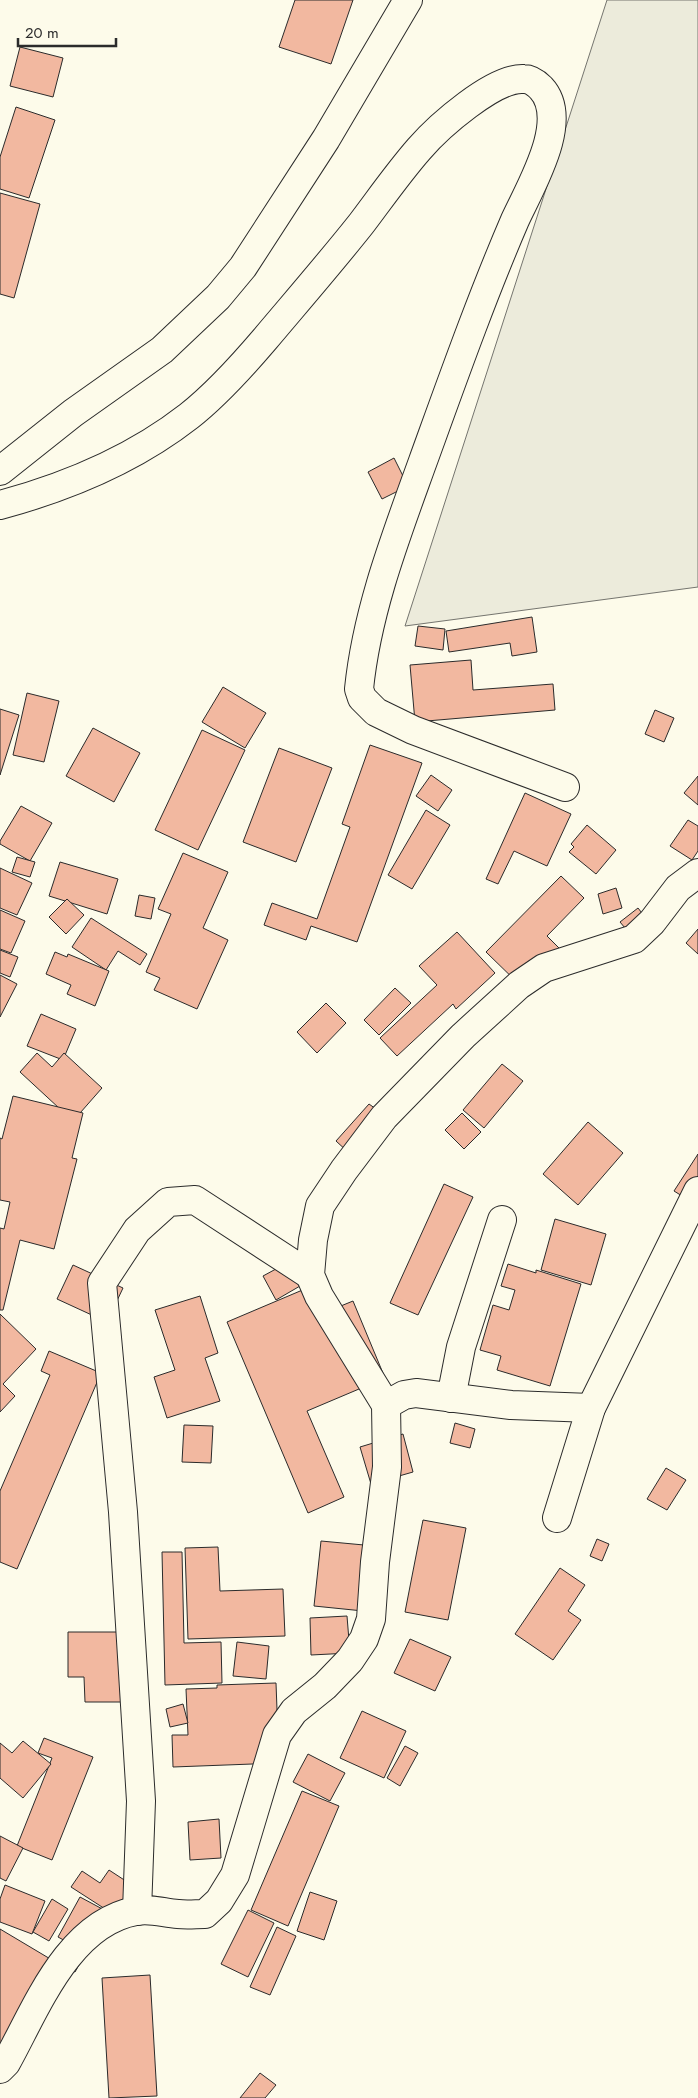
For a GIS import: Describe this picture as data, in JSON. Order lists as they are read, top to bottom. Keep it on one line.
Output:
{"scale_bar":"20 m"}
